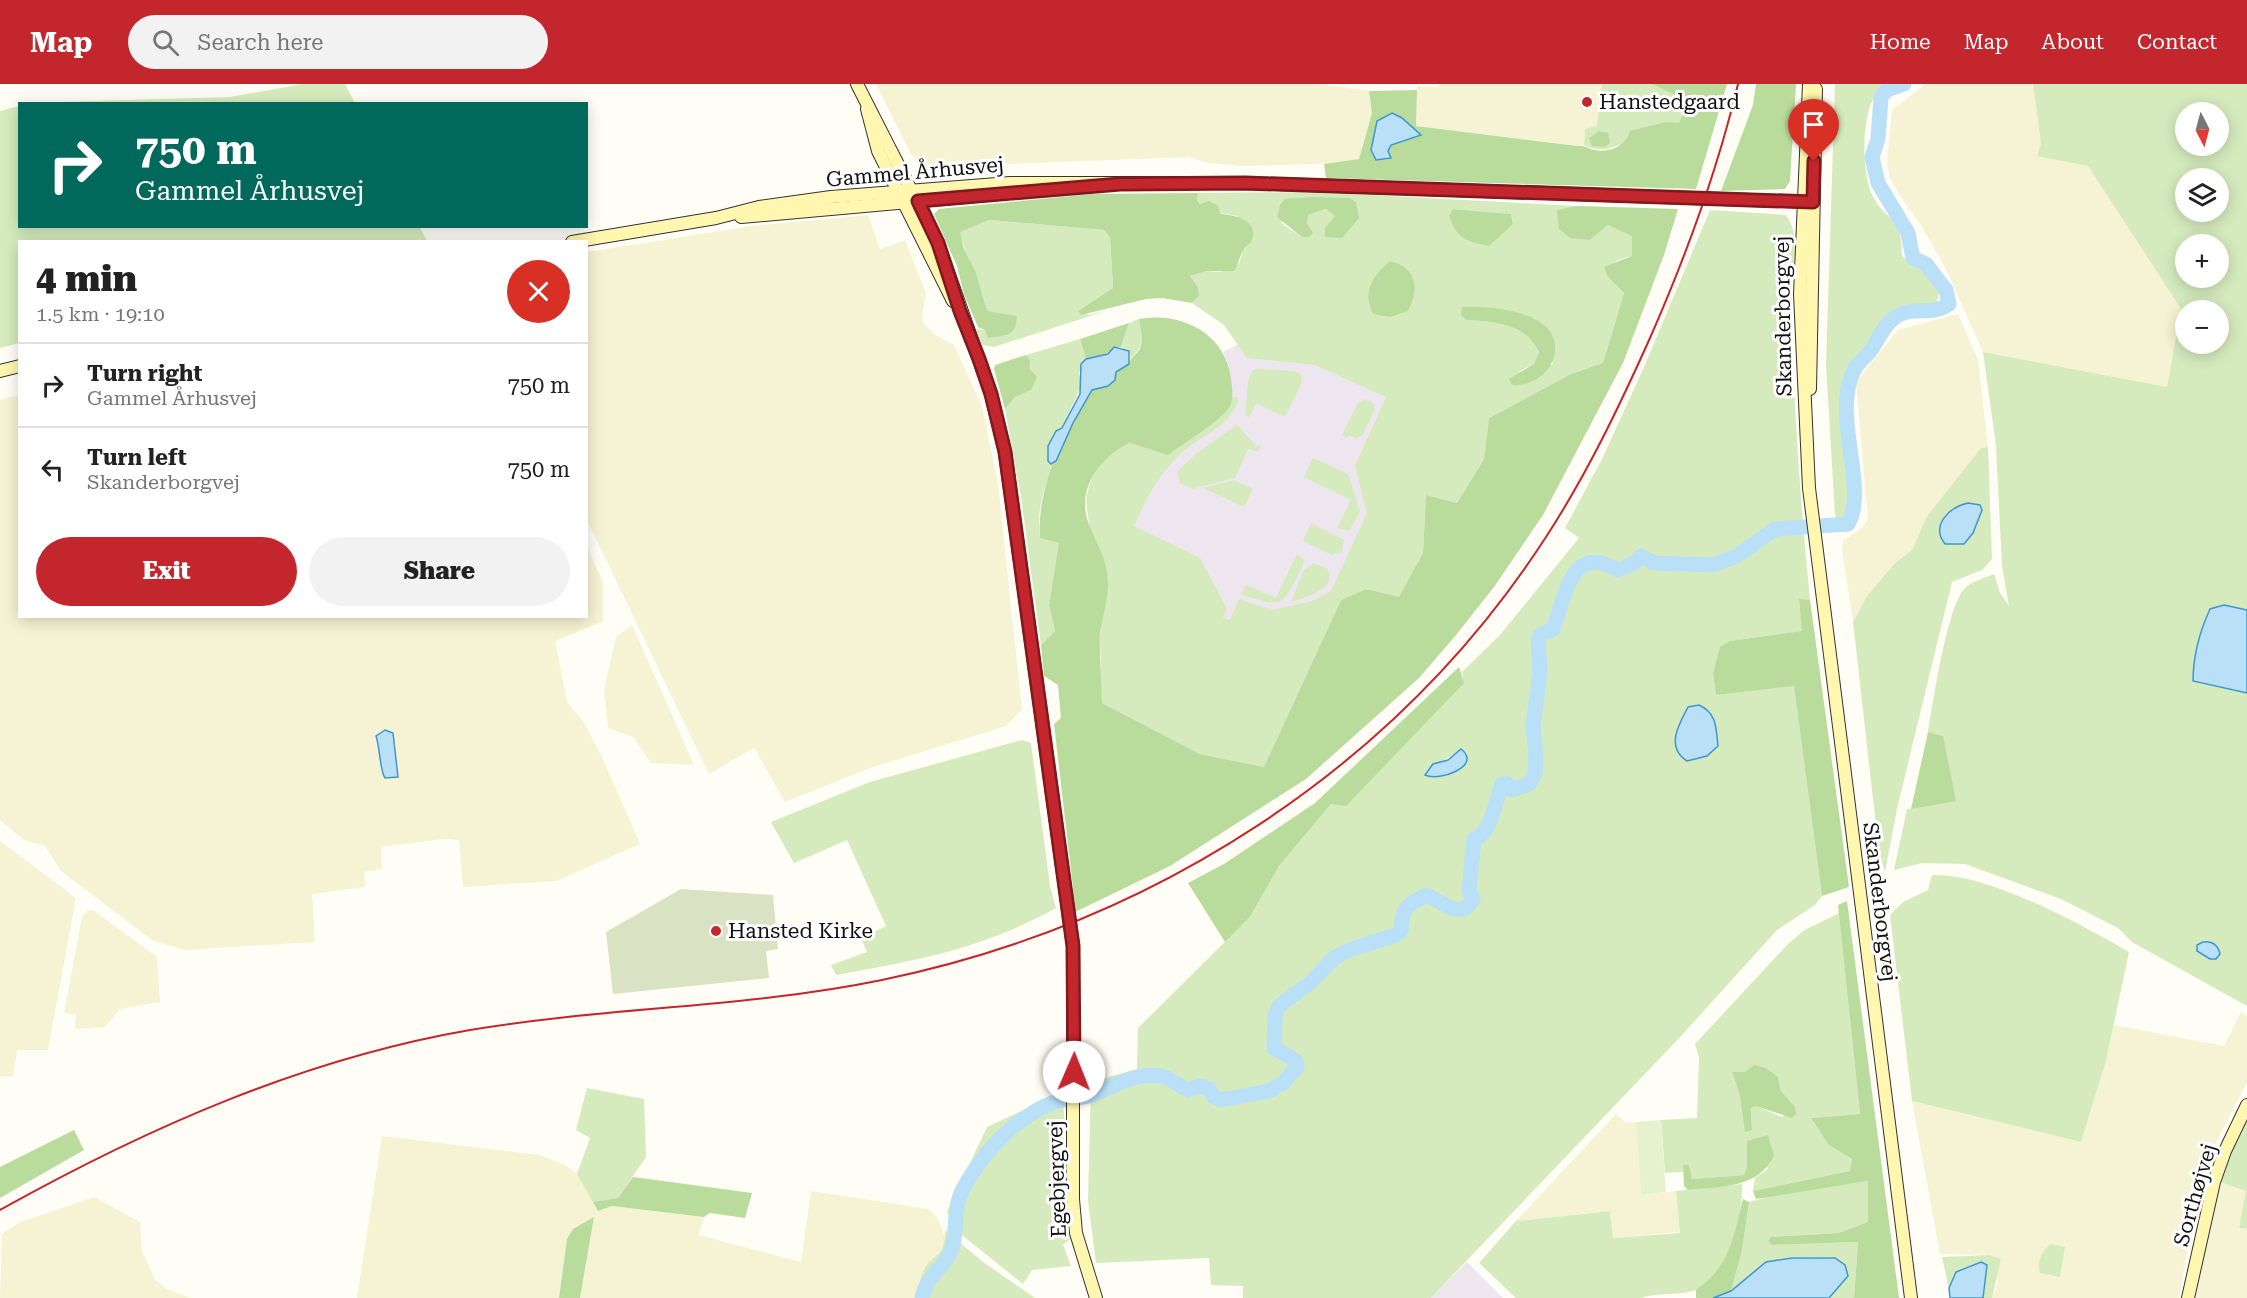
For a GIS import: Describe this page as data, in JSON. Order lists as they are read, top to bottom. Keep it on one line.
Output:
{"streets":{"main road":["Gammel Århusvej","Skanderborgvej","Egebjergvej","Sorthøjvej"]},"crossings":[["Gammel Århusvej","Skanderborgvej"],["Gammel Århusvej","Egebjergvej"]],"places":["Hanstedgaard","Hansted Kirke"],"north":"bottom","page":{"header":"Map","search":"Search here","nav":["Home","Map","About","Contact"],"map_buttons":["+","−"],"turn":["750 m","Gammel Århusvej"],"heading":["4 min","1.5 km · 19:10"],"list":[{"name":"Turn right","note":"Gammel Århusvej","value":"750 m"},{"name":"Turn left","note":"Skanderborgvej","value":"750 m"}],"buttons":["Exit","Share"]}}
